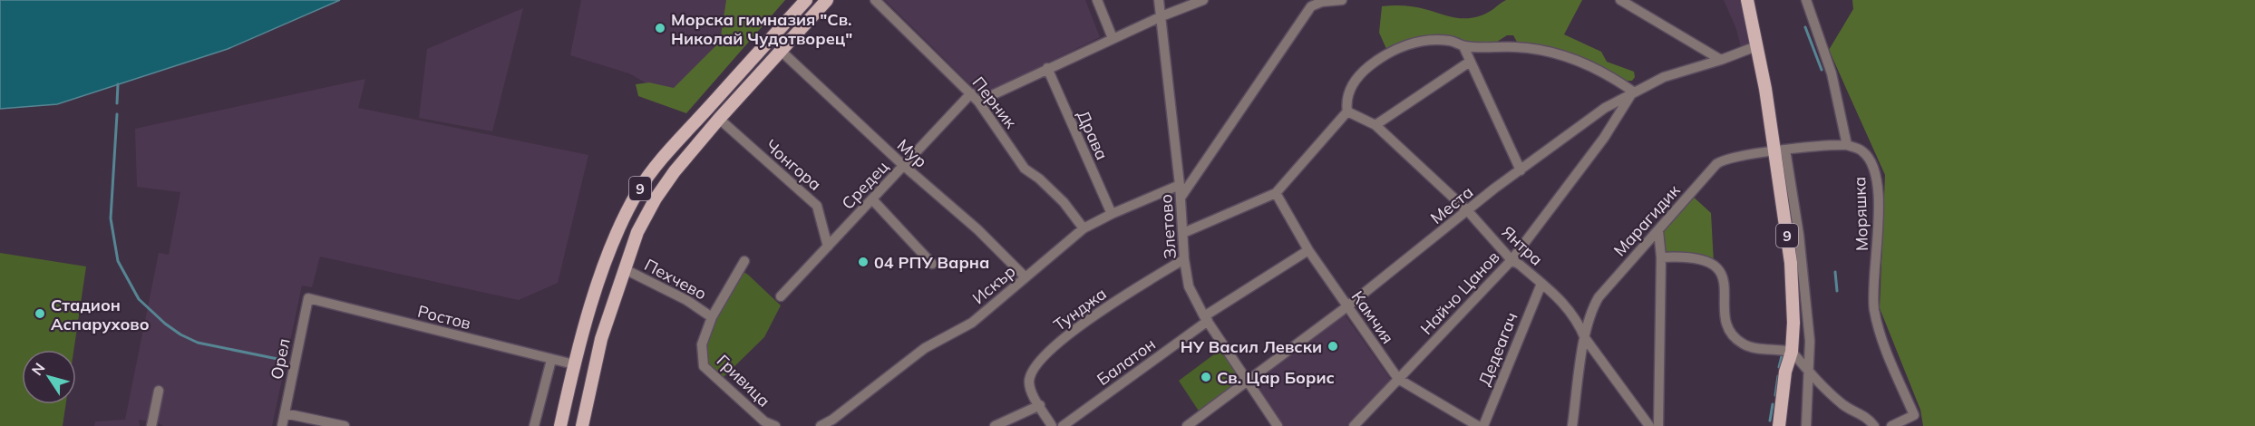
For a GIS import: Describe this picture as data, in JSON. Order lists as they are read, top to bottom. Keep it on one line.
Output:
{"streets":{"main road":["9"],"street":["Перник","Драва","Мур","Чонгора","Средец","Места","Моряшка","Марагидик","Злетово","Янтра","Пехчево","Искър","Найчо Цанов","Тунджа","Ростов","Камчия","Дедеагач","Орел","Балатон","Гривица"]},"crossings":[["Перник","Средец"],["Перник","Искър"],["Драва","Искър"],["Мур","Средец"],["Мур","9"],["Мур","Искър"],["Чонгора","Средец"],["Чонгора","9"],["9","Места"],["9","Марагидик"],["9","Пехчево"],["9","Ростов"],["Места","Злетово"],["Места","Янтра"],["Места","Найчо Цанов"],["Места","Камчия"],["Моряшка","Марагидик"],["Марагидик","Янтра"],["Злетово","Искър"],["Злетово","Тунджа"],["Злетово","Балатон"],["Янтра","Найчо Цанов"],["Янтра","Дедеагач"],["Пехчево","Гривица"],["Найчо Цанов","Камчия"],["Ростов","Орел"],["Камчия","Балатон"]],"places":["Морска гимназия \"Св. Николай Чудотворец\"","04 РПУ Варна","Стадион Аспарухово","НУ Васил Левски","Св. Цар Борис"],"north":"top left"}
